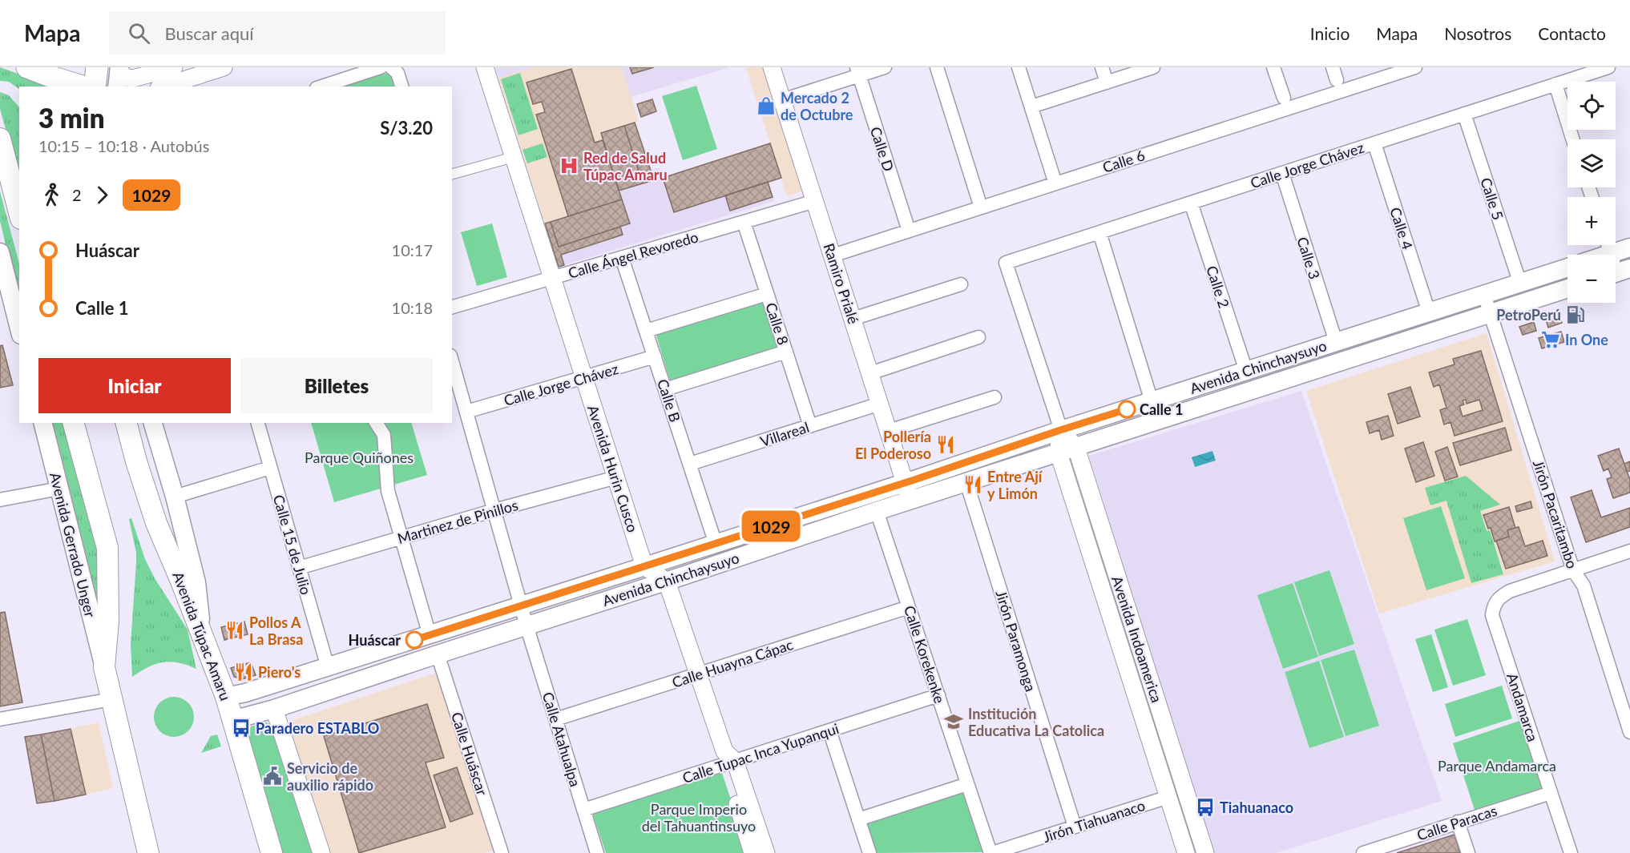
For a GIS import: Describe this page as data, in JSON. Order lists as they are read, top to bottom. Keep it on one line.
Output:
{"streets":{"main road":["Avenida Chinchaysuyo","Avenida Gerrado Unger","Avenida Túpac Amaru"],"street":["Calle D","Calle 6","Calle Jorge Chávez","Calle 5","Calle 4","Calle Ángel Revoredo","Calle 3","Ramiro Prialé","Calle 2","Calle 8","Calle B","Villareal","Avenida Hurin Cusco","Jirón Pacaritambo","Martinez de Pinillos","Calle 15 de Julio","Avenida Indoamerica","Jirón Paramonga","Calle Korekenke","Calle Huayna Cápac","Andamarca","Calle Atahualpa","Calle Tupac Inca Yupanqui","Calle Huáscar","Jirón Tiahuanaco","Calle Paracas"]},"crossings":[["Calle D","Calle 6"],["Calle 6","Ramiro Prialé"],["Calle Jorge Chávez","Calle 5"],["Calle Jorge Chávez","Calle 4"],["Calle Jorge Chávez","Calle 3"],["Calle Jorge Chávez","Calle 2"],["Calle Jorge Chávez","Calle B"],["Calle Jorge Chávez","Avenida Hurin Cusco"],["Calle Jorge Chávez","Avenida Indoamerica"],["Calle Jorge Chávez","Calle Atahualpa"],["Calle 5","Avenida Chinchaysuyo"],["Calle 4","Avenida Chinchaysuyo"],["Calle Ángel Revoredo","Ramiro Prialé"],["Calle Ángel Revoredo","Calle 8"],["Calle Ángel Revoredo","Calle B"],["Calle Ángel Revoredo","Avenida Hurin Cusco"],["Calle 3","Avenida Chinchaysuyo"],["Ramiro Prialé","Avenida Chinchaysuyo"],["Ramiro Prialé","Villareal"],["Calle 2","Avenida Chinchaysuyo"],["Calle 8","Villareal"],["Avenida Chinchaysuyo","Calle B"],["Avenida Chinchaysuyo","Avenida Hurin Cusco"],["Avenida Chinchaysuyo","Jirón Pacaritambo"],["Avenida Chinchaysuyo","Calle 15 de Julio"],["Avenida Chinchaysuyo","Avenida Túpac Amaru"],["Avenida Chinchaysuyo","Avenida Indoamerica"],["Avenida Chinchaysuyo","Jirón Paramonga"],["Avenida Chinchaysuyo","Calle Korekenke"],["Avenida Chinchaysuyo","Calle Atahualpa"],["Avenida Chinchaysuyo","Calle Huáscar"],["Calle B","Villareal"],["Avenida Hurin Cusco","Martinez de Pinillos"],["Jirón Pacaritambo","Andamarca"],["Martinez de Pinillos","Calle 15 de Julio"],["Martinez de Pinillos","Calle Atahualpa"],["Avenida Indoamerica","Jirón Tiahuanaco"],["Jirón Paramonga","Jirón Tiahuanaco"],["Calle Korekenke","Calle Huayna Cápac"],["Calle Korekenke","Calle Tupac Inca Yupanqui"],["Calle Korekenke","Jirón Tiahuanaco"],["Calle Huayna Cápac","Calle Atahualpa"],["Andamarca","Calle Paracas"],["Calle Atahualpa","Calle Tupac Inca Yupanqui"]],"parks":["Parque Quiñones","Parque Andamarca","Parque Imperio del Tahuantinsuyo"],"places":{"shop":["Mercado 2 de Octubre"],"hospital":["Red de Salud Túpac Amaru"],"fuel station":["PetroPerú"],"supermarket":["In One"],"other":["Calle 1","Huáscar"],"restaurant":["Pollería El Poderoso","Entre Ají y Limón","Pollos A La Brasa","Piero's"],"school or university":["Institución Educativa La Catolica"],"bus stop":["Paradero ESTABLO","Tiahuanaco"],"public building":["Servicio de auxilio rápido"]},"lines":["bus line 1029"],"page":{"header":"Mapa","search":"Buscar aquí","nav":["Inicio","Mapa","Nosotros","Contacto"],"on_map":"1029","map_buttons":["+","−"],"heading":["3 min","10:15 – 10:18 · Autobús","S/3.20"],"legs":["2","1029"],"list":[{"name":"Huáscar","value":"10:17"},{"name":"Calle 1","value":"10:18"}],"buttons":["Iniciar","Billetes"]}}
